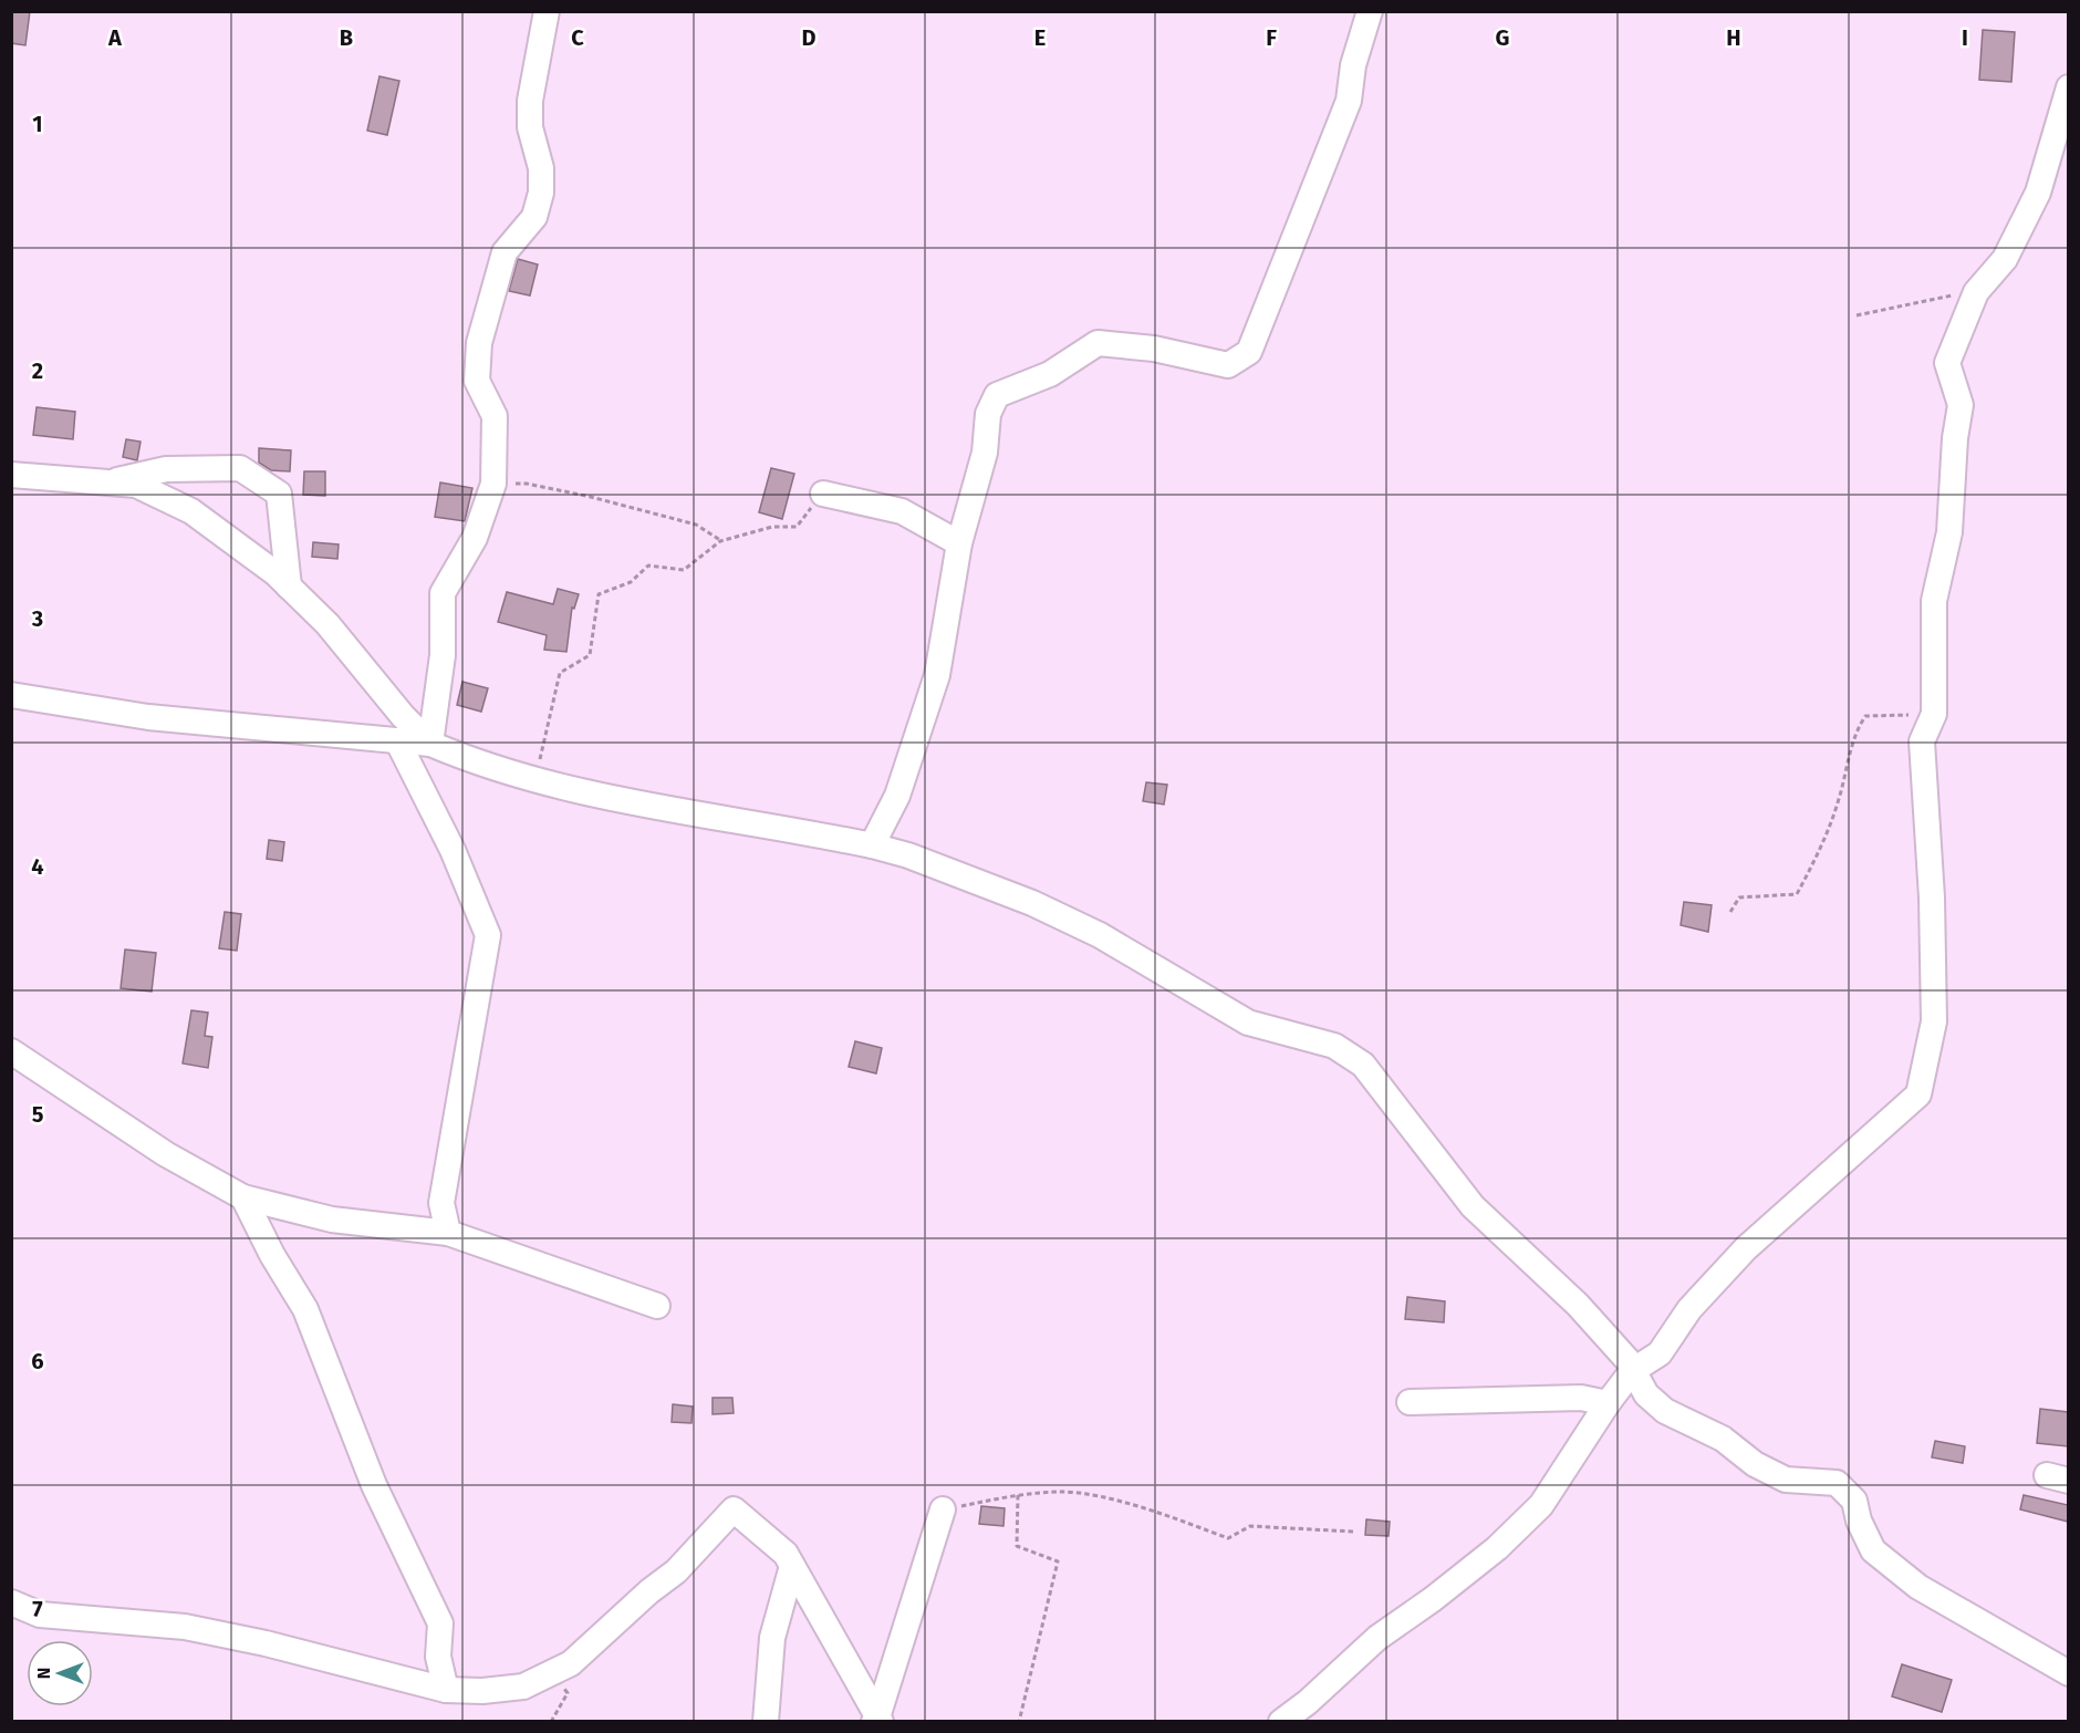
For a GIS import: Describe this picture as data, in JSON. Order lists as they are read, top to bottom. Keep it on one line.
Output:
{"north":"left","grid":{"columns":["A","B","C","D","E","F","G","H","I"],"rows":["1","2","3","4","5","6","7"]}}
